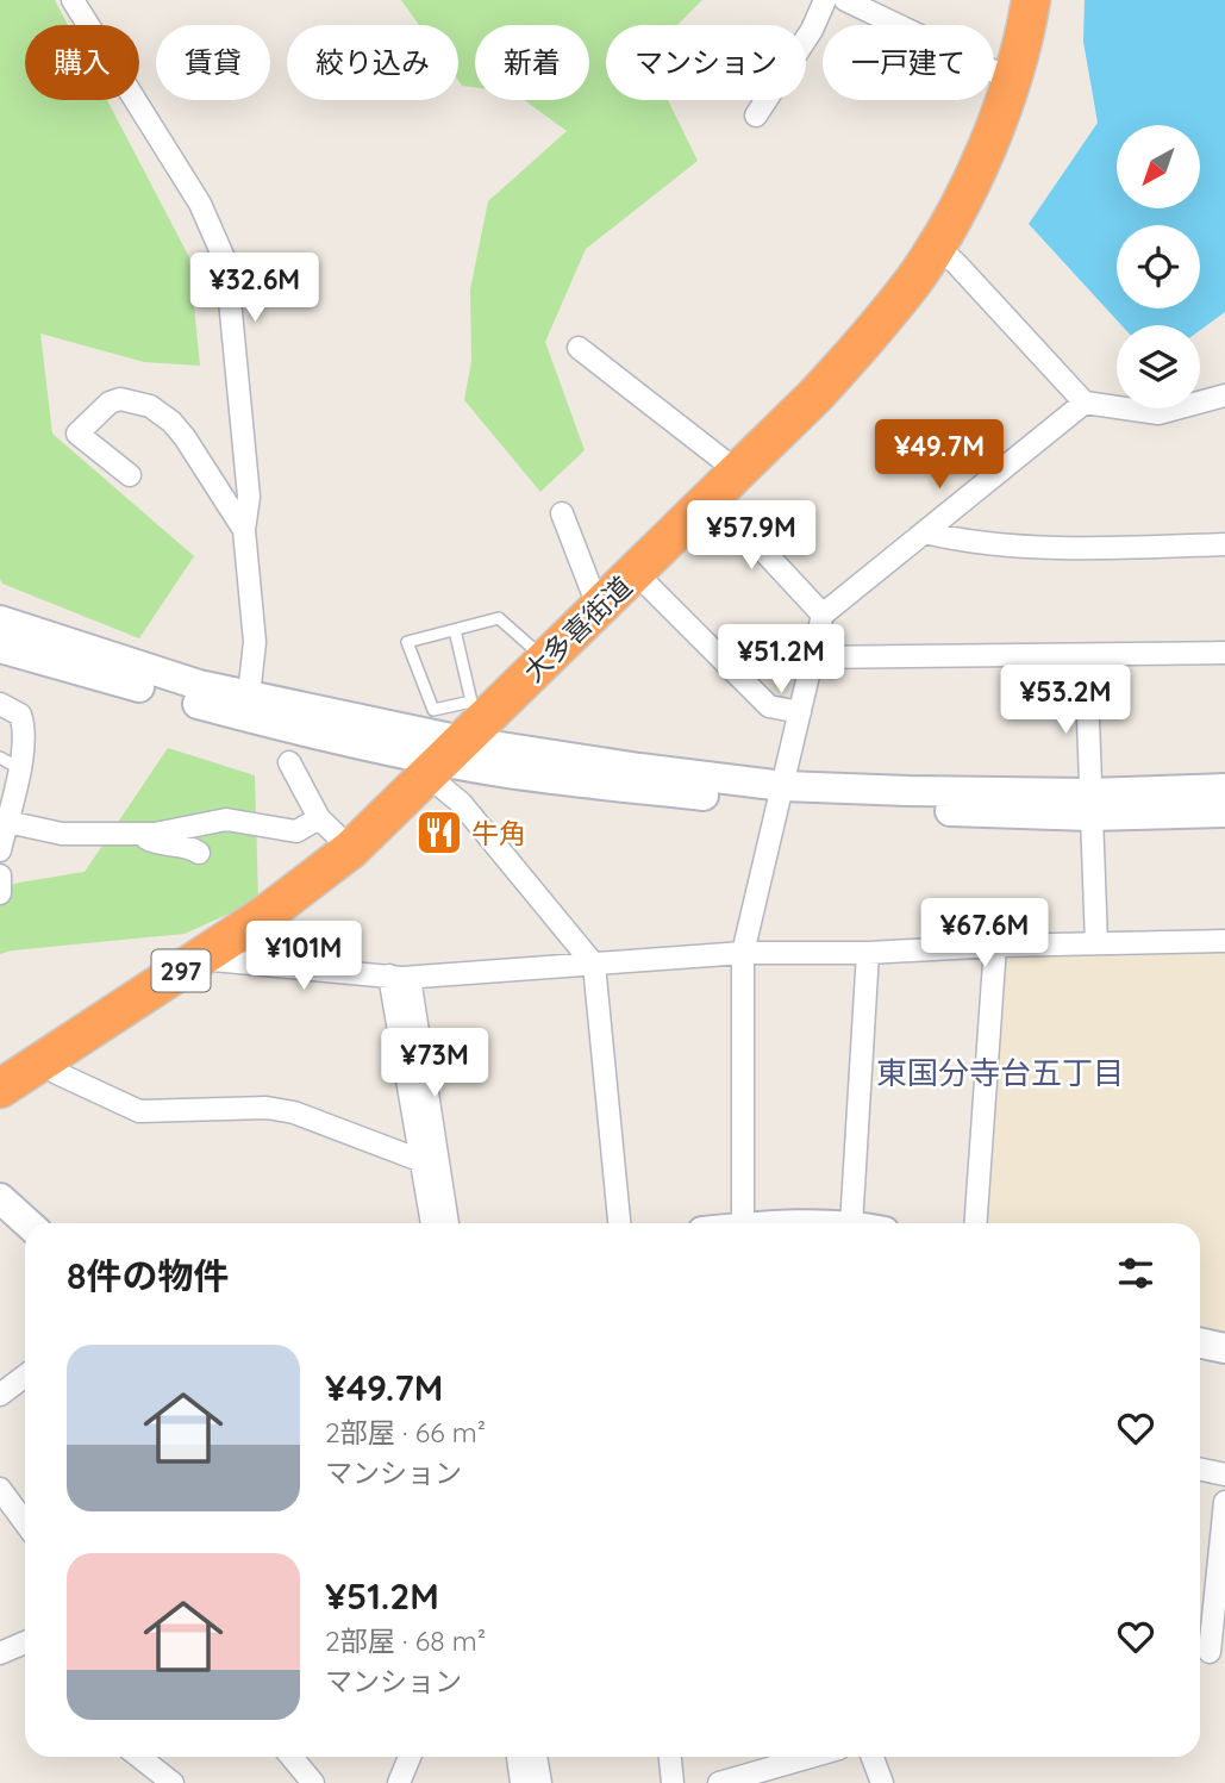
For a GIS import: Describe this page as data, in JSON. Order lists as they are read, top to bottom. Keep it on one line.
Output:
{"streets":{"highway":["大多喜街道","297"]},"districts":["東国分寺台五丁目"],"places":{"restaurant":["牛角"]},"north":"bottom left","page":{"chip":["購入","賃貸","絞り込み","新着","マンション","一戸建て"],"price":["¥32.6M","¥49.7M","¥57.9M","¥51.2M","¥53.2M","¥67.6M","¥101M","¥73M"],"heading":"8件の物件","list":[{"name":"¥49.7M","note":"2部屋 · 66 m² · マンション"},{"name":"¥51.2M","note":"2部屋 · 68 m² · マンション"}]}}
